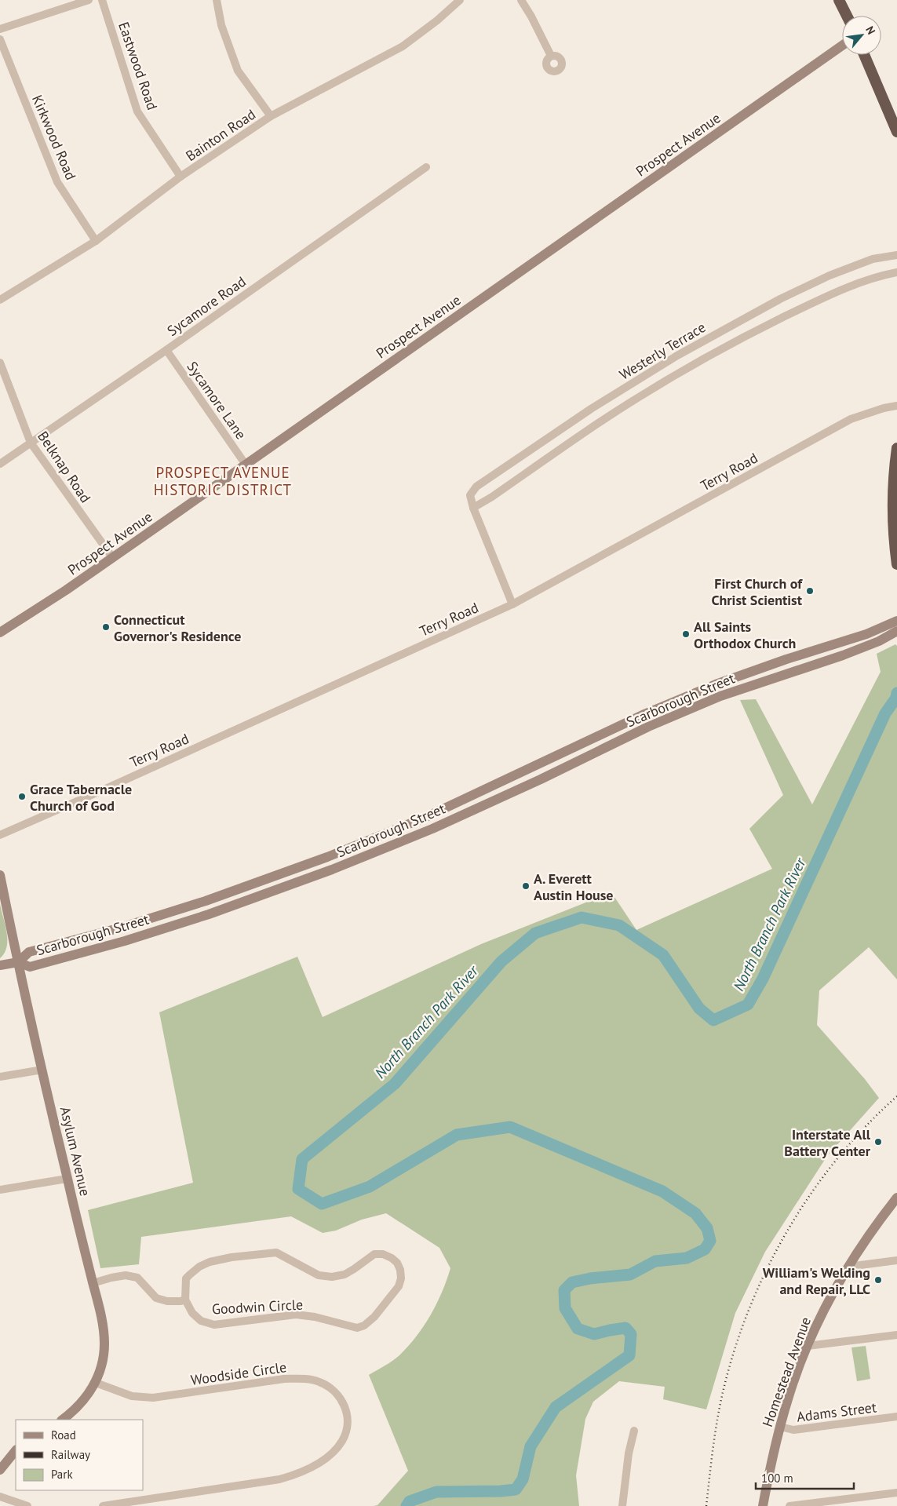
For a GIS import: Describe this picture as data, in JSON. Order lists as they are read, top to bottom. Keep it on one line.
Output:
{"streets":{"main road":["Prospect Avenue","Scarborough Street","Asylum Avenue","Homestead Avenue"],"street":["Eastwood Road","Bainton Road","Kirkwood Road","Sycamore Road","Westerly Terrace","Sycamore Lane","Belknap Road","Terry Road","Goodwin Circle","Woodside Circle","Adams Street"]},"crossings":[["Eastwood Road","Bainton Road"],["Bainton Road","Kirkwood Road"],["Prospect Avenue","Sycamore Lane"],["Prospect Avenue","Belknap Road"],["Sycamore Road","Sycamore Lane"],["Sycamore Road","Belknap Road"],["Westerly Terrace","Terry Road"],["Scarborough Street","Asylum Avenue"],["Asylum Avenue","Woodside Circle"],["Homestead Avenue","Adams Street"]],"districts":["PROSPECT AVENUE HISTORIC DISTRICT"],"water":["North Branch Park River"],"places":["First Church of Christ Scientist","Connecticut Governor's Residence","All Saints Orthodox Church","Grace Tabernacle Church of God","A. Everett Austin House","Interstate All Battery Center","William's Welding and Repair, LLC"],"legend":["Road","Railway","Park"],"scale_bar":"100 m","north":"top right"}
